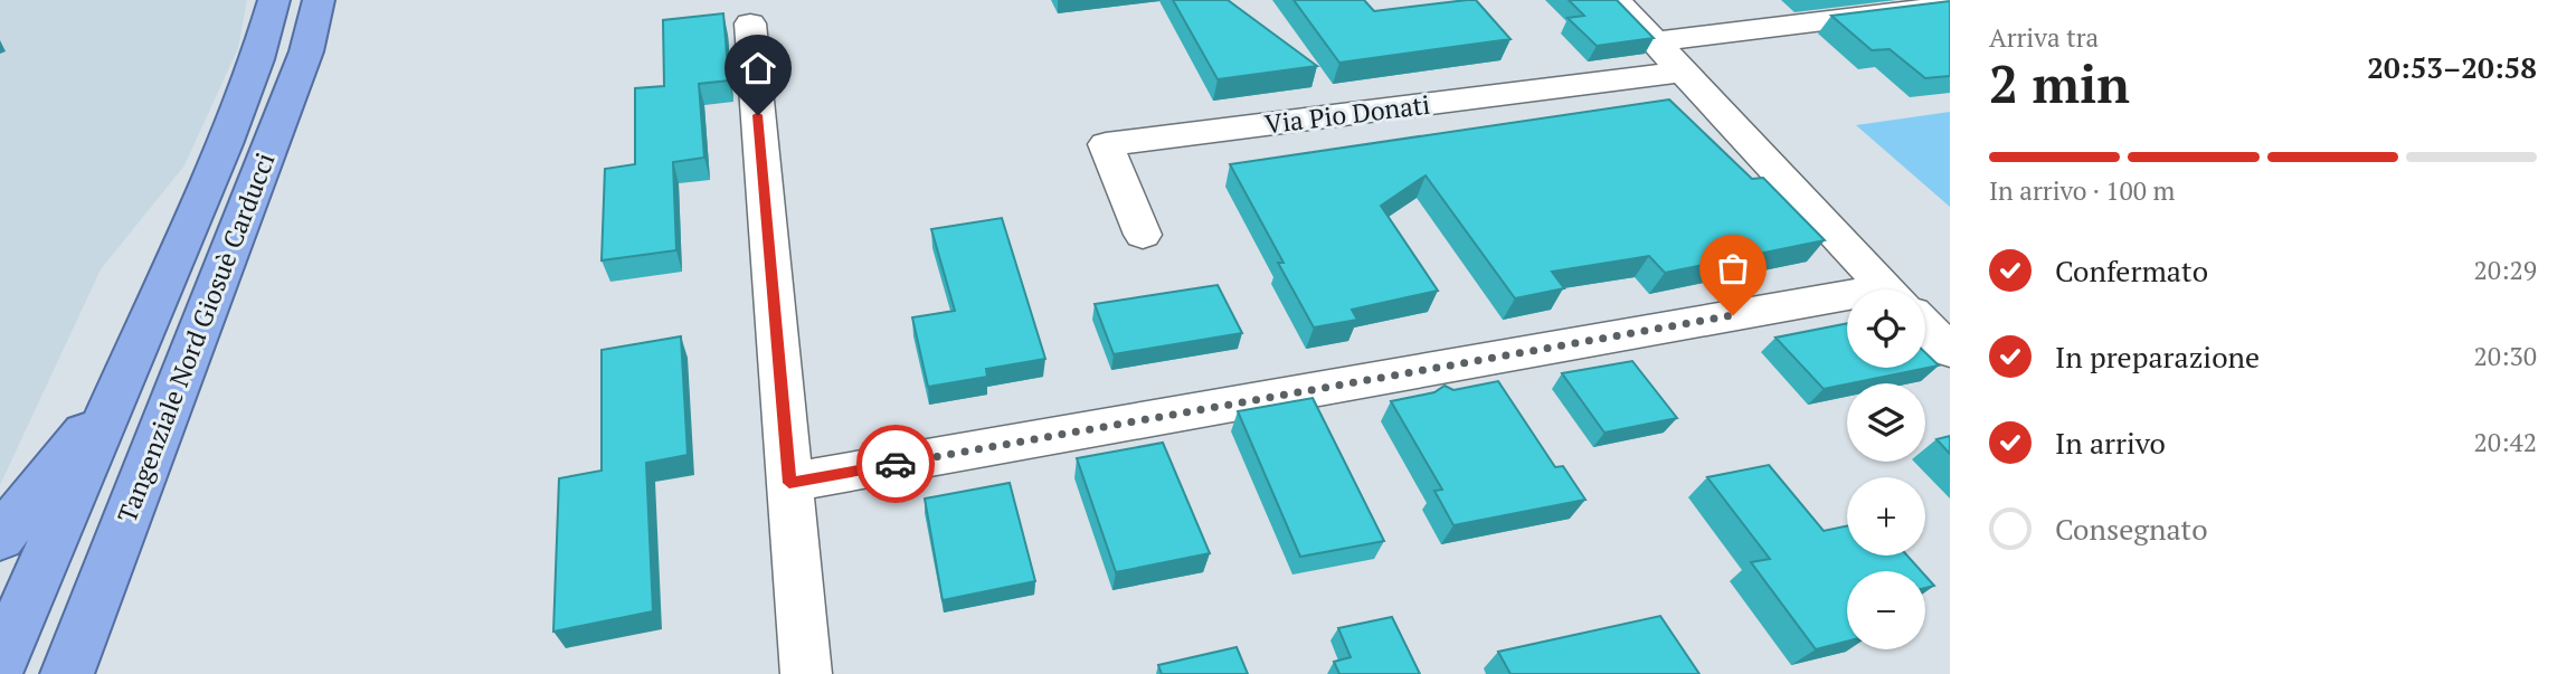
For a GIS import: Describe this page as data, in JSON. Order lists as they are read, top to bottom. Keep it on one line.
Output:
{"streets":{"highway":["Tangenziale Nord Giosuè Carducci"],"street":["Via Pio Donati"]},"page":{"heading":["2 min","Arriva tra","20:53–20:58"],"bar":"In arrivo · 100 m","list":[["Confermato","20:29"],["In preparazione","20:30"],["In arrivo","20:42"],"Consegnato"],"map_buttons":["+","−"]}}
